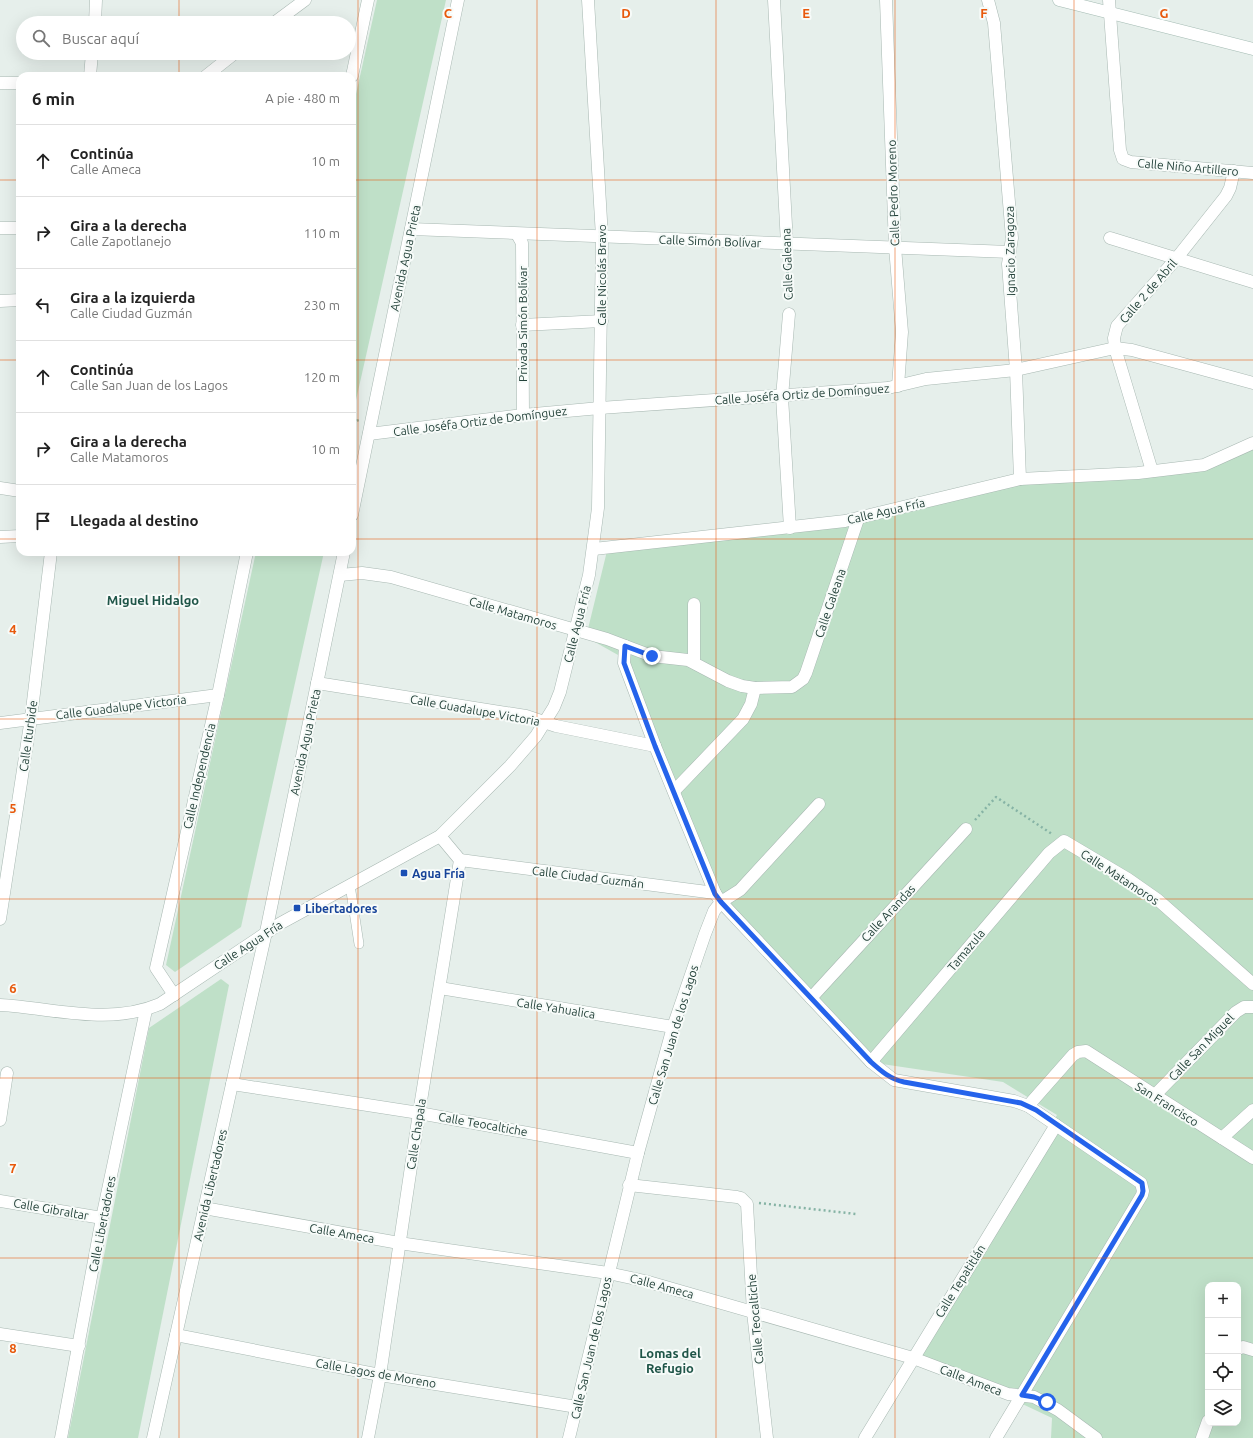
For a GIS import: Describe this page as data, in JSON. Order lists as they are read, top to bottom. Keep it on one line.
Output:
{"streets":{"street":["Calle Niño Artillero","Calle Pedro Moreno","Calle Simón Bolívar","Ignacio Zaragoza","Avenida Agua Prieta","Calle Galeana","Calle Nicolás Bravo","Calle 2 de Abril","Privada Simón Bolívar","Calle Joséfa Ortiz de Domínguez","Calle Agua Fría","Calle Matamoros","Calle Guadalupe Victoria","Calle Iturbide","Calle Independencia","Calle Ciudad Guzmán","Calle Arandas","Tamazula","Calle Yahualica","Calle San Juan de los Lagos","Calle San Miguel","San Francisco","Calle Teocaltiche","Calle Chapala","Avenida Libertadores","Calle Gibraltar","Calle Libertadores","Calle Ameca","Calle Tepatitlán","Calle Lagos de Moreno"]},"crossings":[["Calle Niño Artillero","Calle 2 de Abril"],["Calle Pedro Moreno","Calle Simón Bolívar"],["Calle Pedro Moreno","Calle Joséfa Ortiz de Domínguez"],["Calle Simón Bolívar","Ignacio Zaragoza"],["Calle Simón Bolívar","Avenida Agua Prieta"],["Calle Simón Bolívar","Calle Galeana"],["Calle Simón Bolívar","Calle Nicolás Bravo"],["Calle Simón Bolívar","Privada Simón Bolívar"],["Ignacio Zaragoza","Calle Joséfa Ortiz de Domínguez"],["Ignacio Zaragoza","Calle Agua Fría"],["Avenida Agua Prieta","Calle Joséfa Ortiz de Domínguez"],["Avenida Agua Prieta","Calle Agua Fría"],["Avenida Agua Prieta","Calle Matamoros"],["Avenida Agua Prieta","Calle Guadalupe Victoria"],["Avenida Agua Prieta","Avenida Libertadores"],["Calle Galeana","Calle Joséfa Ortiz de Domínguez"],["Calle Galeana","Calle Agua Fría"],["Calle Galeana","Calle Matamoros"],["Calle Nicolás Bravo","Calle Joséfa Ortiz de Domínguez"],["Calle Nicolás Bravo","Calle Agua Fría"],["Calle 2 de Abril","Calle Joséfa Ortiz de Domínguez"],["Calle 2 de Abril","Calle Agua Fría"],["Privada Simón Bolívar","Calle Joséfa Ortiz de Domínguez"],["Calle Agua Fría","Calle Matamoros"],["Calle Agua Fría","Calle Guadalupe Victoria"],["Calle Agua Fría","Calle Independencia"],["Calle Agua Fría","Avenida Libertadores"],["Calle Agua Fría","Calle Libertadores"],["Calle Matamoros","Tamazula"],["Calle Guadalupe Victoria","Calle Iturbide"],["Calle Guadalupe Victoria","Calle Independencia"],["Calle Ciudad Guzmán","Calle San Juan de los Lagos"],["Calle Ciudad Guzmán","Calle Chapala"],["Calle Yahualica","Calle San Juan de los Lagos"],["Calle Yahualica","Calle Chapala"],["Calle San Juan de los Lagos","Calle Teocaltiche"],["Calle San Juan de los Lagos","Calle Ameca"],["Calle San Juan de los Lagos","Calle Lagos de Moreno"],["Calle San Miguel","San Francisco"],["Calle Teocaltiche","Calle Chapala"],["Calle Teocaltiche","Avenida Libertadores"],["Calle Teocaltiche","Calle Ameca"],["Calle Chapala","Calle Ameca"],["Calle Chapala","Calle Lagos de Moreno"],["Avenida Libertadores","Calle Ameca"],["Avenida Libertadores","Calle Lagos de Moreno"],["Calle Gibraltar","Calle Libertadores"],["Calle Ameca","Calle Tepatitlán"]],"districts":["Miguel Hidalgo","Lomas del Refugio"],"places":{"transit":["Agua Fría","Libertadores"]},"page":{"search":"Buscar aquí","heading":["6 min","A pie · 480 m"],"list":[["Continúa","Calle Ameca","10 m"],["Gira a la derecha","Calle Zapotlanejo","110 m"],["Gira a la izquierda","Calle Ciudad Guzmán","230 m"],["Continúa","Calle San Juan de los Lagos","120 m"],["Gira a la derecha","Calle Matamoros","10 m"],"Llegada al destino"],"map_buttons":["+","−"]},"grid":{"columns":["C","D","E","F","G"],"rows":["4","5","6","7","8"]}}
